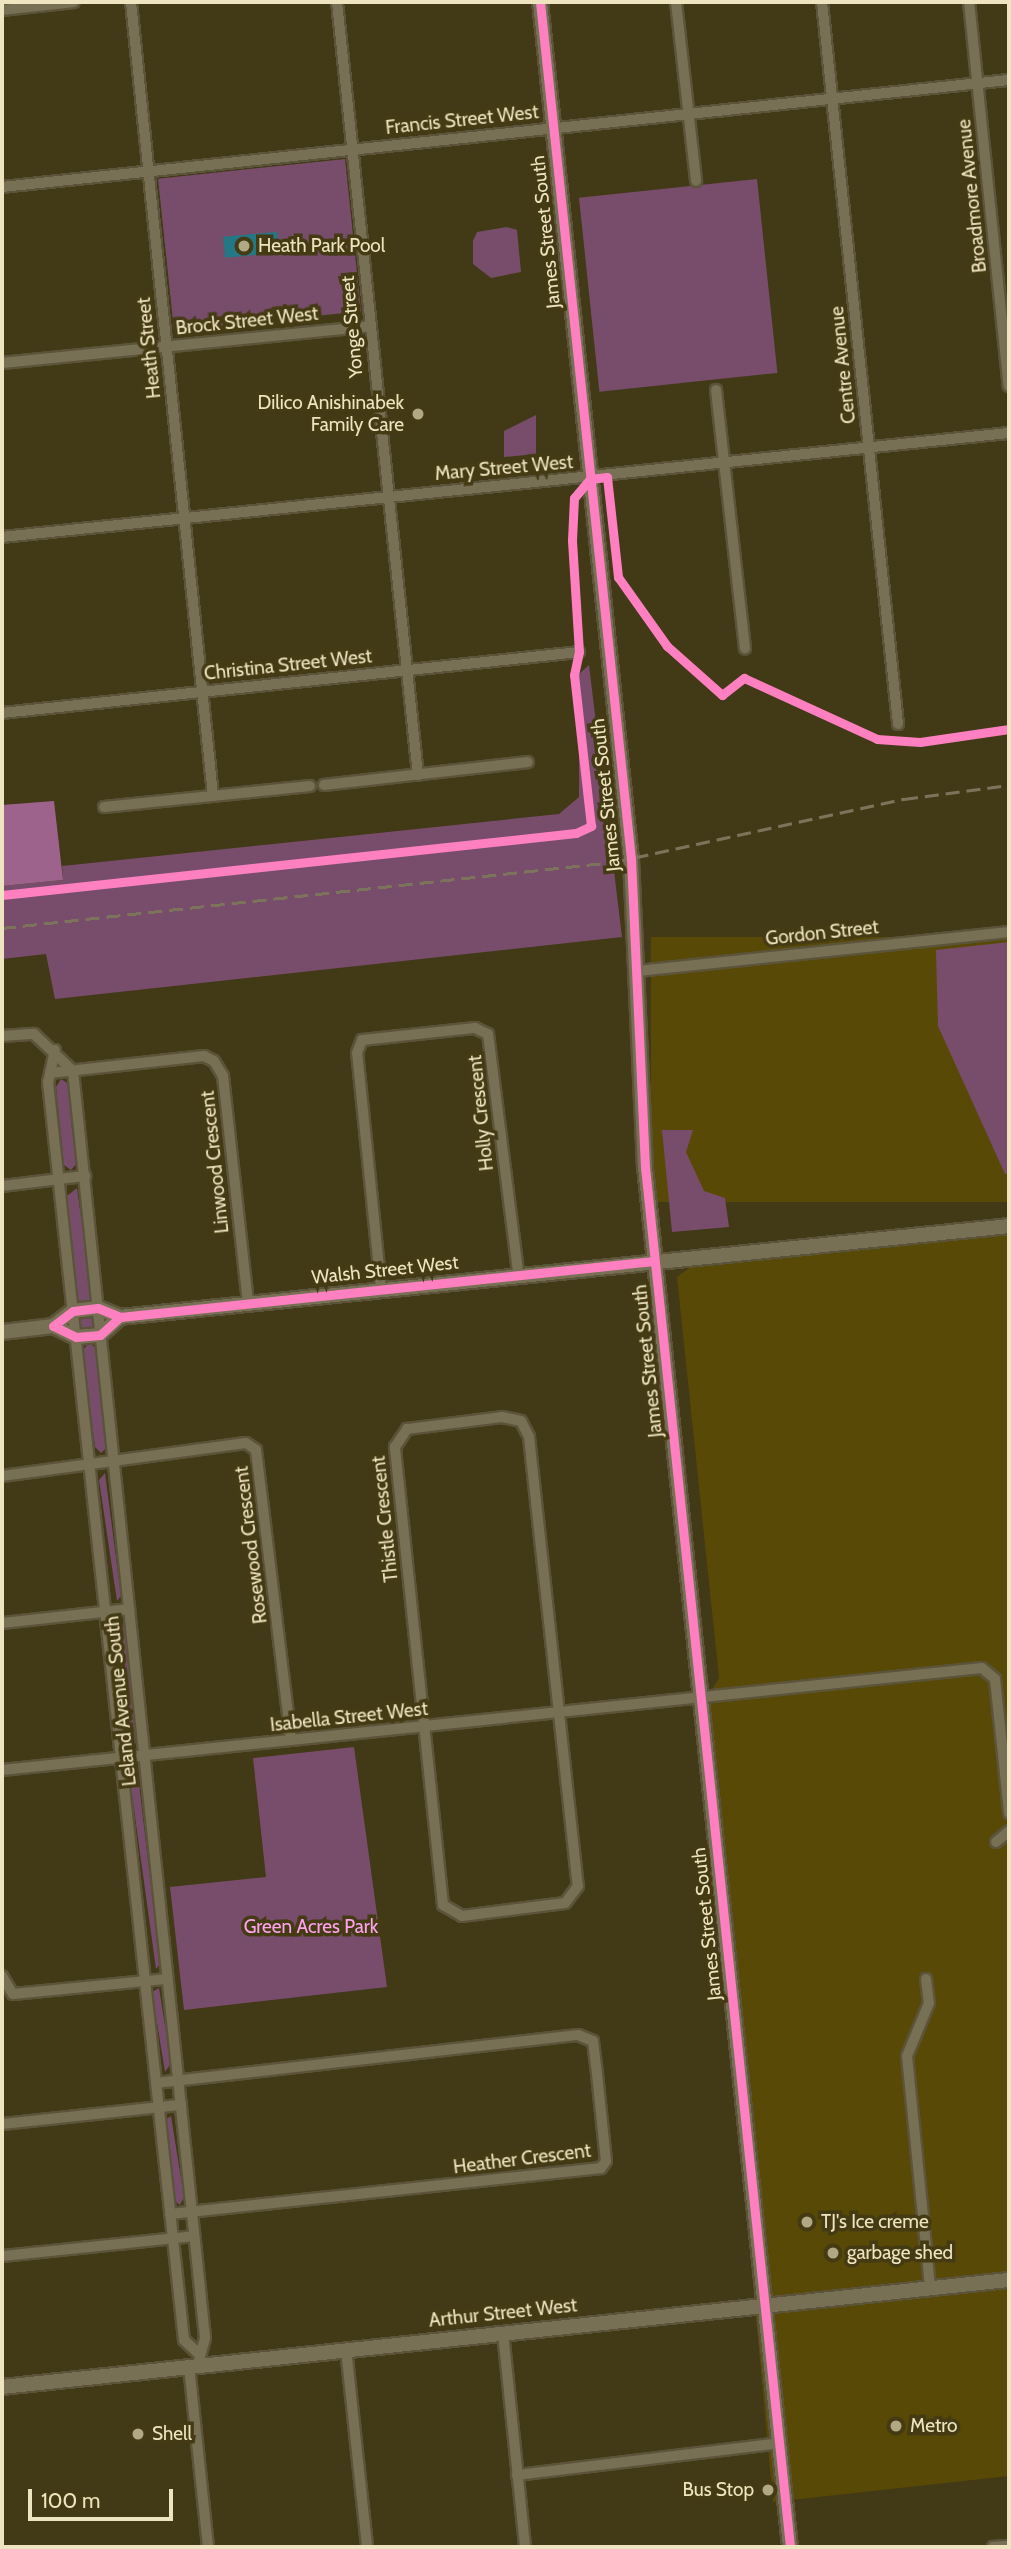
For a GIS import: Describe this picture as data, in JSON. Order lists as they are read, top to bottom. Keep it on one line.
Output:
{"streets":{"street":["Francis Street West","Broadmore Avenue","James Street South","Brock Street West","Yonge Street","Heath Street","Centre Avenue","Mary Street West","Christina Street West","Gordon Street","Holly Crescent","Linwood Crescent","Walsh Street West","Thistle Crescent","Rosewood Crescent","Leland Avenue South","Isabella Street West","Heather Crescent","Arthur Street West"]},"crossings":[["Francis Street West","Broadmore Avenue"],["Francis Street West","James Street South"],["Francis Street West","Yonge Street"],["Francis Street West","Heath Street"],["Francis Street West","Centre Avenue"],["James Street South","Mary Street West"],["James Street South","Gordon Street"],["James Street South","Walsh Street West"],["James Street South","Isabella Street West"],["James Street South","Arthur Street West"],["Brock Street West","Yonge Street"],["Brock Street West","Heath Street"],["Yonge Street","Mary Street West"],["Yonge Street","Christina Street West"],["Heath Street","Mary Street West"],["Heath Street","Christina Street West"],["Centre Avenue","Mary Street West"],["Holly Crescent","Walsh Street West"],["Linwood Crescent","Walsh Street West"],["Linwood Crescent","Leland Avenue South"],["Walsh Street West","Leland Avenue South"],["Thistle Crescent","Isabella Street West"],["Rosewood Crescent","Leland Avenue South"],["Rosewood Crescent","Isabella Street West"],["Leland Avenue South","Isabella Street West"],["Leland Avenue South","Heather Crescent"],["Leland Avenue South","Arthur Street West"]],"parks":["Green Acres Park"],"places":["Heath Park Pool","Dilico Anishinabek Family Care","TJ's Ice creme","garbage shed","Metro","Shell","Bus Stop"],"scale_bar":"100 m"}
